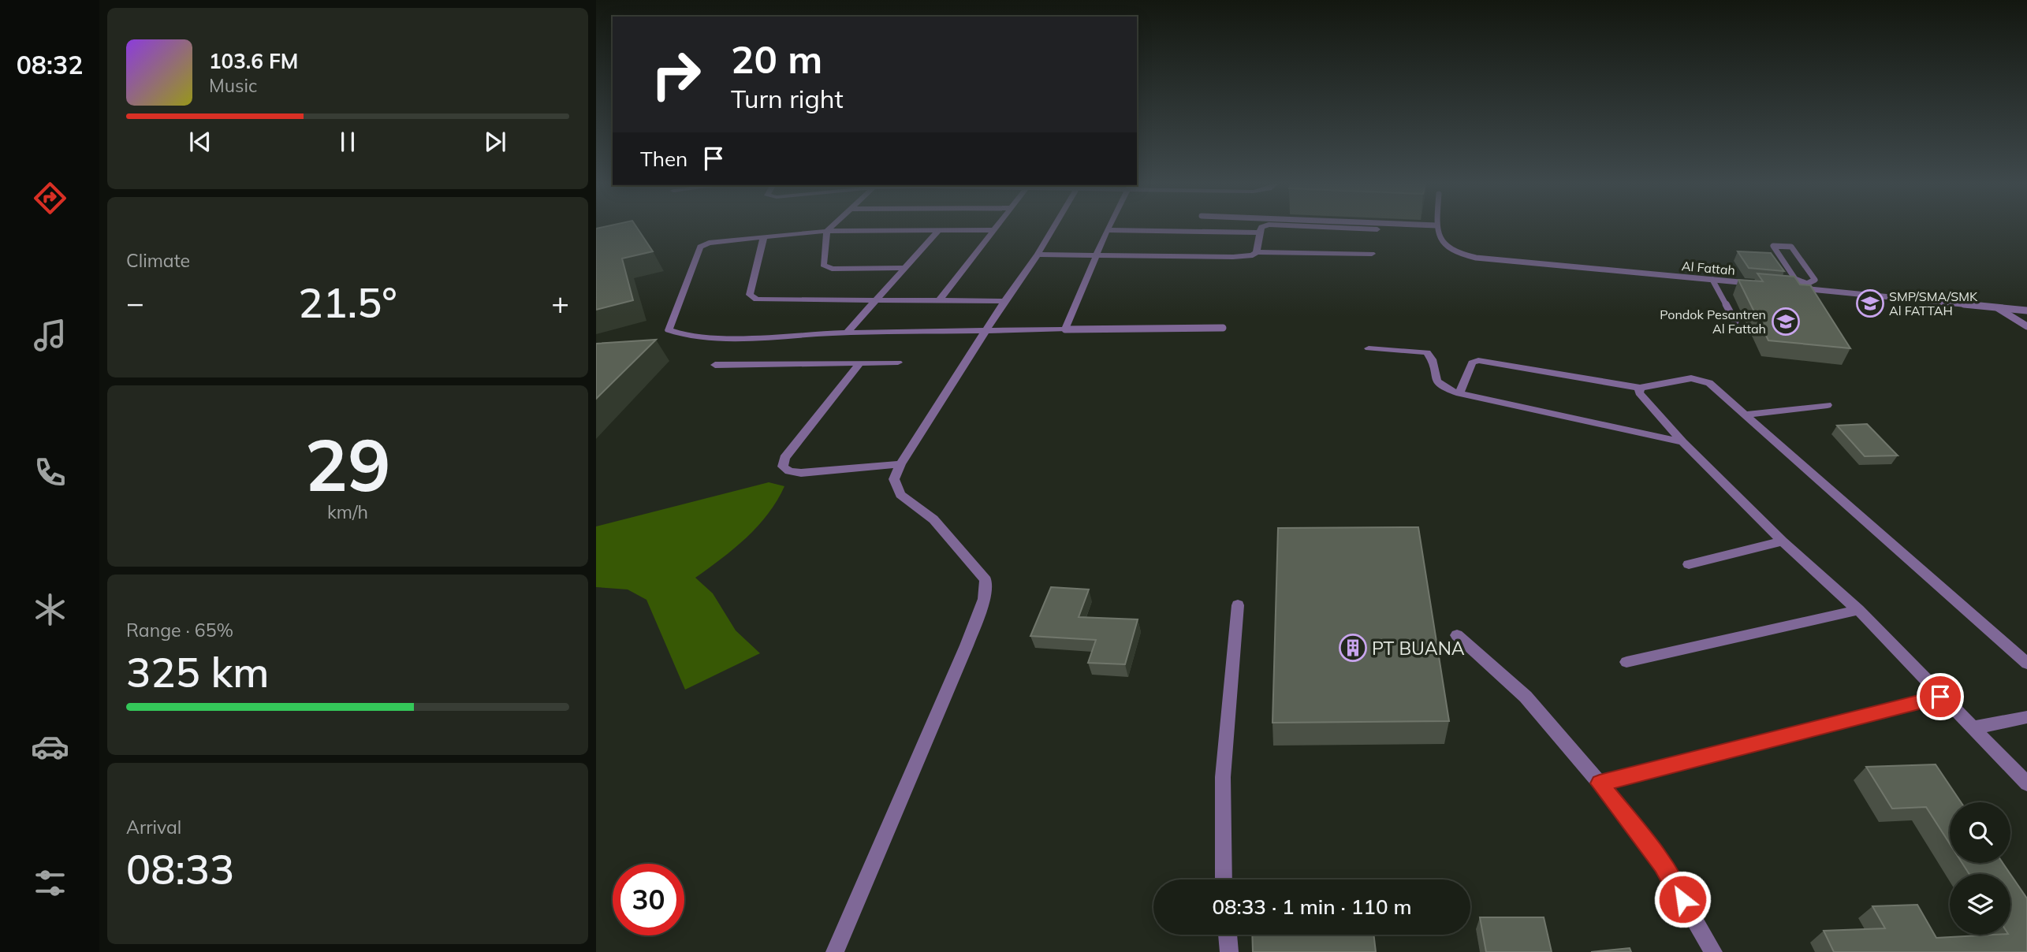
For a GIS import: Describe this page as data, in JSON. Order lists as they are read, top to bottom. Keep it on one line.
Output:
{"streets":{"lane":["Al Fattah"]},"places":{"school or university":["SMP/SMA/SMK Al FATTAH","Pondok Pesantren Al Fattah"],"building":["PT BUANA"]},"page":{"tabs":"08:32","turn":["20 m","Turn right"],"song":["103.6 FM","Music"],"then":"Then","tile":["Climate",["29","km/h"],["Range · 65%","325 km"],["Arrival","08:33"]],"heat":["−","21.5°","+"],"limit":"30","trip":"08:33 · 1 min · 110 m"}}
